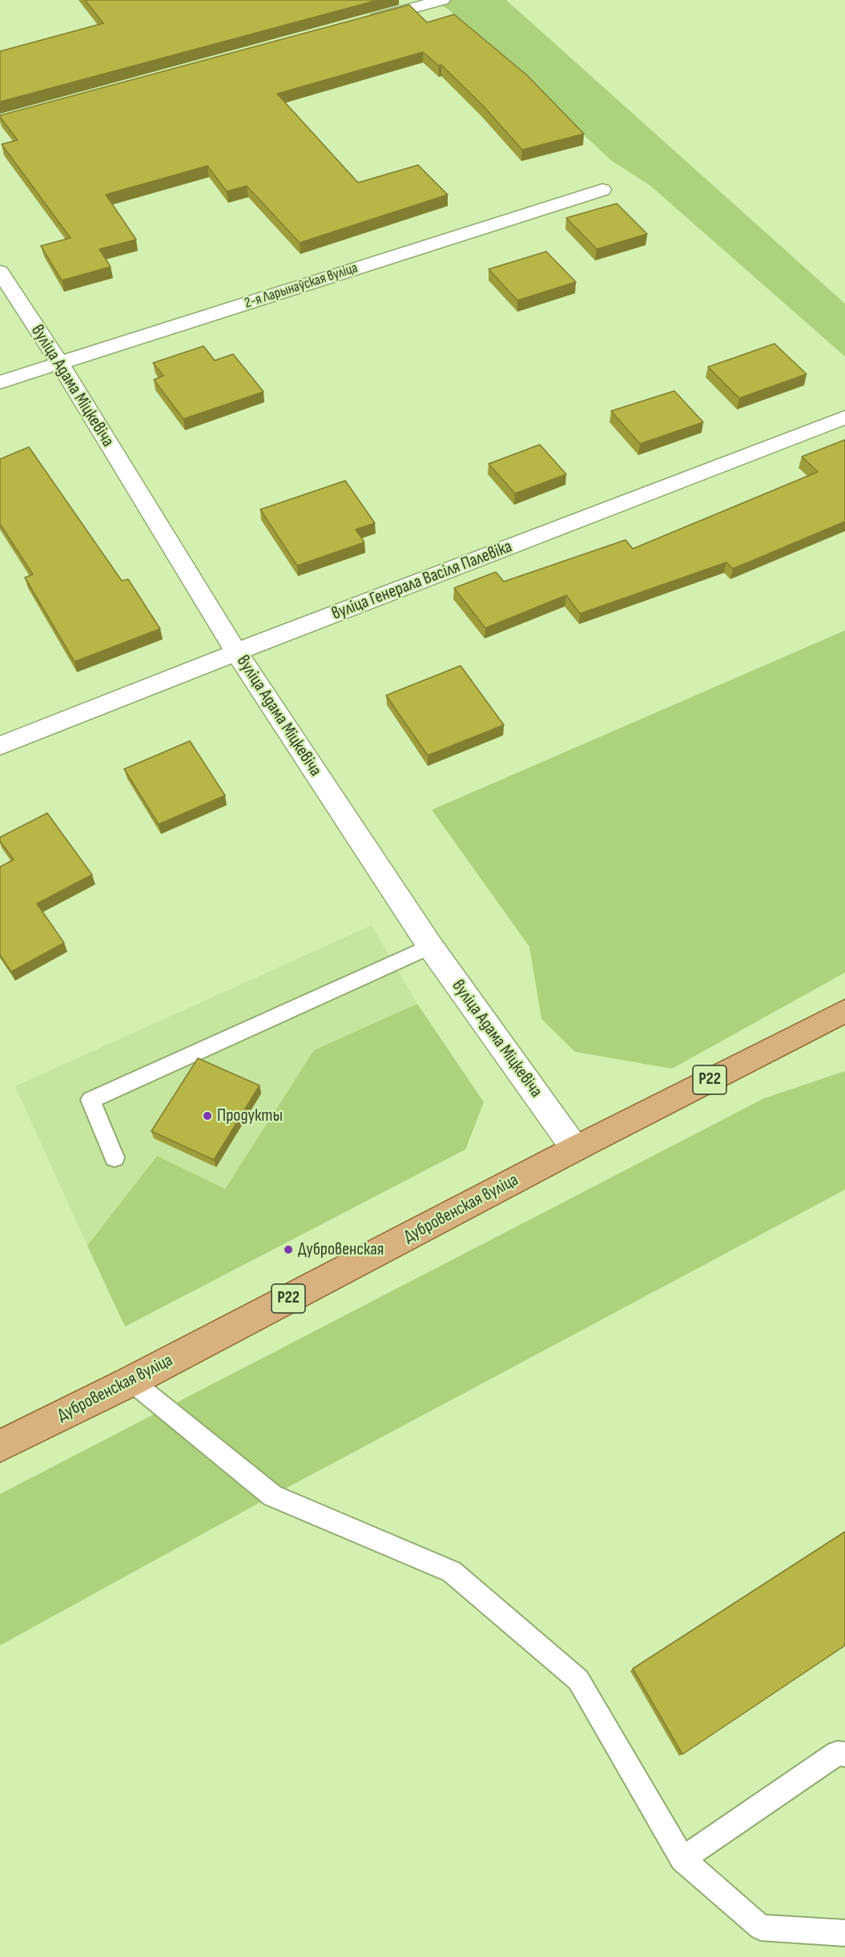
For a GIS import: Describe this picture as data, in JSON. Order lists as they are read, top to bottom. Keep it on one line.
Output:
{"streets":{"main road":["Р22","Дубровенская вуліца"],"street":["2-я Ларынаўская вуліца","вуліца Адама Міцкевіча","вуліца Генерала Васіля Палевіка"]},"crossings":[["2-я Ларынаўская вуліца","вуліца Адама Міцкевіча"],["вуліца Адама Міцкевіча","вуліца Генерала Васіля Палевіка"],["вуліца Адама Міцкевіча","Дубровенская вуліца"]],"places":["Продукты","Дубровенская"]}
